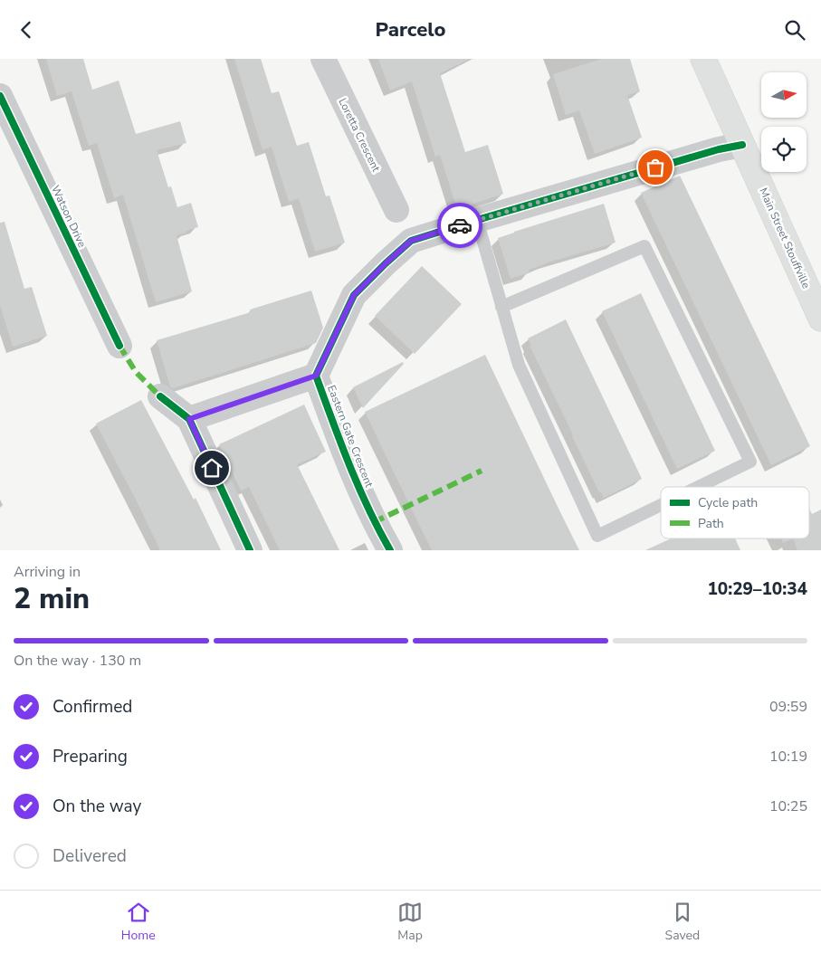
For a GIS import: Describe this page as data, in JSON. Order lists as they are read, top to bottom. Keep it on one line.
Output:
{"streets":{"main road":["Main Street Stouffville"],"street":["Loretta Crescent","Watson Drive","Eastern Gate Crescent"]},"crossings":[["Main Street Stouffville","Eastern Gate Crescent"]],"legend":["Cycle path","Path"],"north":"right","page":{"header":"Parcelo","heading":["2 min","Arriving in","10:29–10:34"],"bar":"On the way · 130 m","list":[["Confirmed","09:59"],["Preparing","10:19"],["On the way","10:25"],"Delivered"],"tabs":["Home","Map","Saved"]}}
